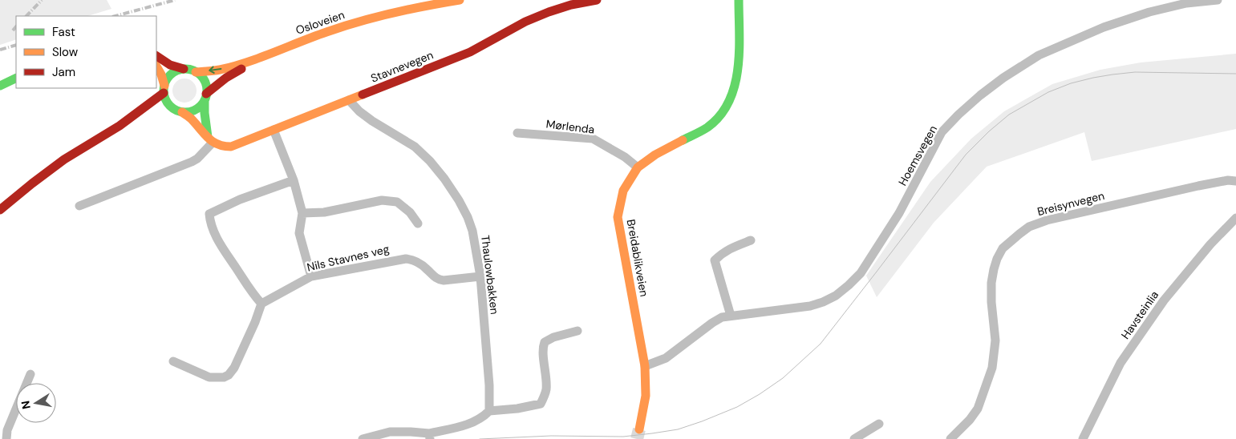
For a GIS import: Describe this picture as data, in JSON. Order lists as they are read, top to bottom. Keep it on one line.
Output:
{"streets":{"main road":["Osloveien","Stavnevegen","Breidablikveien"],"street":["Mørlenda","Hoemsvegen","Breisynvegen","Nils Stavnes veg","Thaulowbakken","Havsteinlia"]},"crossings":[["Stavnevegen","Thaulowbakken"],["Mørlenda","Breidablikveien"],["Hoemsvegen","Breidablikveien"],["Nils Stavnes veg","Thaulowbakken"]],"legend":["Fast","Slow","Jam"],"north":"left"}
